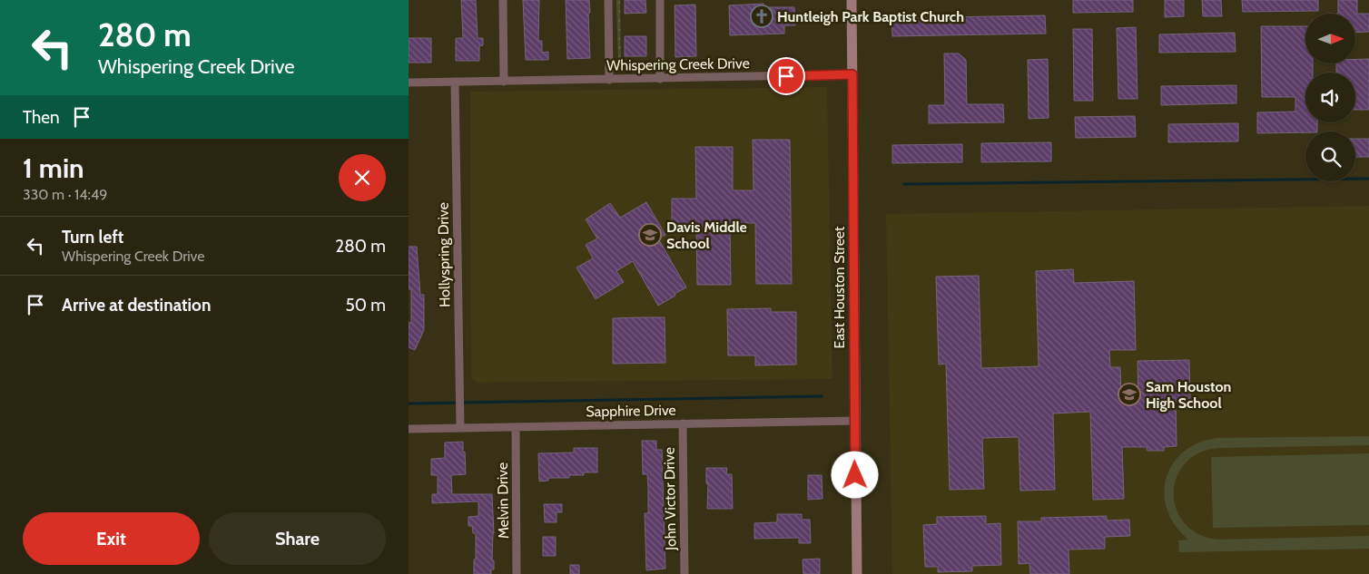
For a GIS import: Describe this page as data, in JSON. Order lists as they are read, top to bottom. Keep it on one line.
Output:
{"streets":{"main road":["East Houston Street"],"street":["Whispering Creek Drive","Hollyspring Drive","Sapphire Drive","John Victor Drive","Melvin Drive"]},"crossings":[["Whispering Creek Drive","Hollyspring Drive"],["Whispering Creek Drive","East Houston Street"],["Hollyspring Drive","Sapphire Drive"],["East Houston Street","Sapphire Drive"],["Sapphire Drive","John Victor Drive"],["Sapphire Drive","Melvin Drive"]],"places":{"church":["Huntleigh Park Baptist Church"],"school or university":["Davis Middle School","Sam Houston High School"]},"north":"right","page":{"turn":["280 m","Whispering Creek Drive"],"then":"Then","heading":["1 min","330 m · 14:49"],"list":[{"name":"Turn left","note":"Whispering Creek Drive","value":"280 m"},{"name":"Arrive at destination","value":"50 m"}],"buttons":["Exit","Share"]}}
